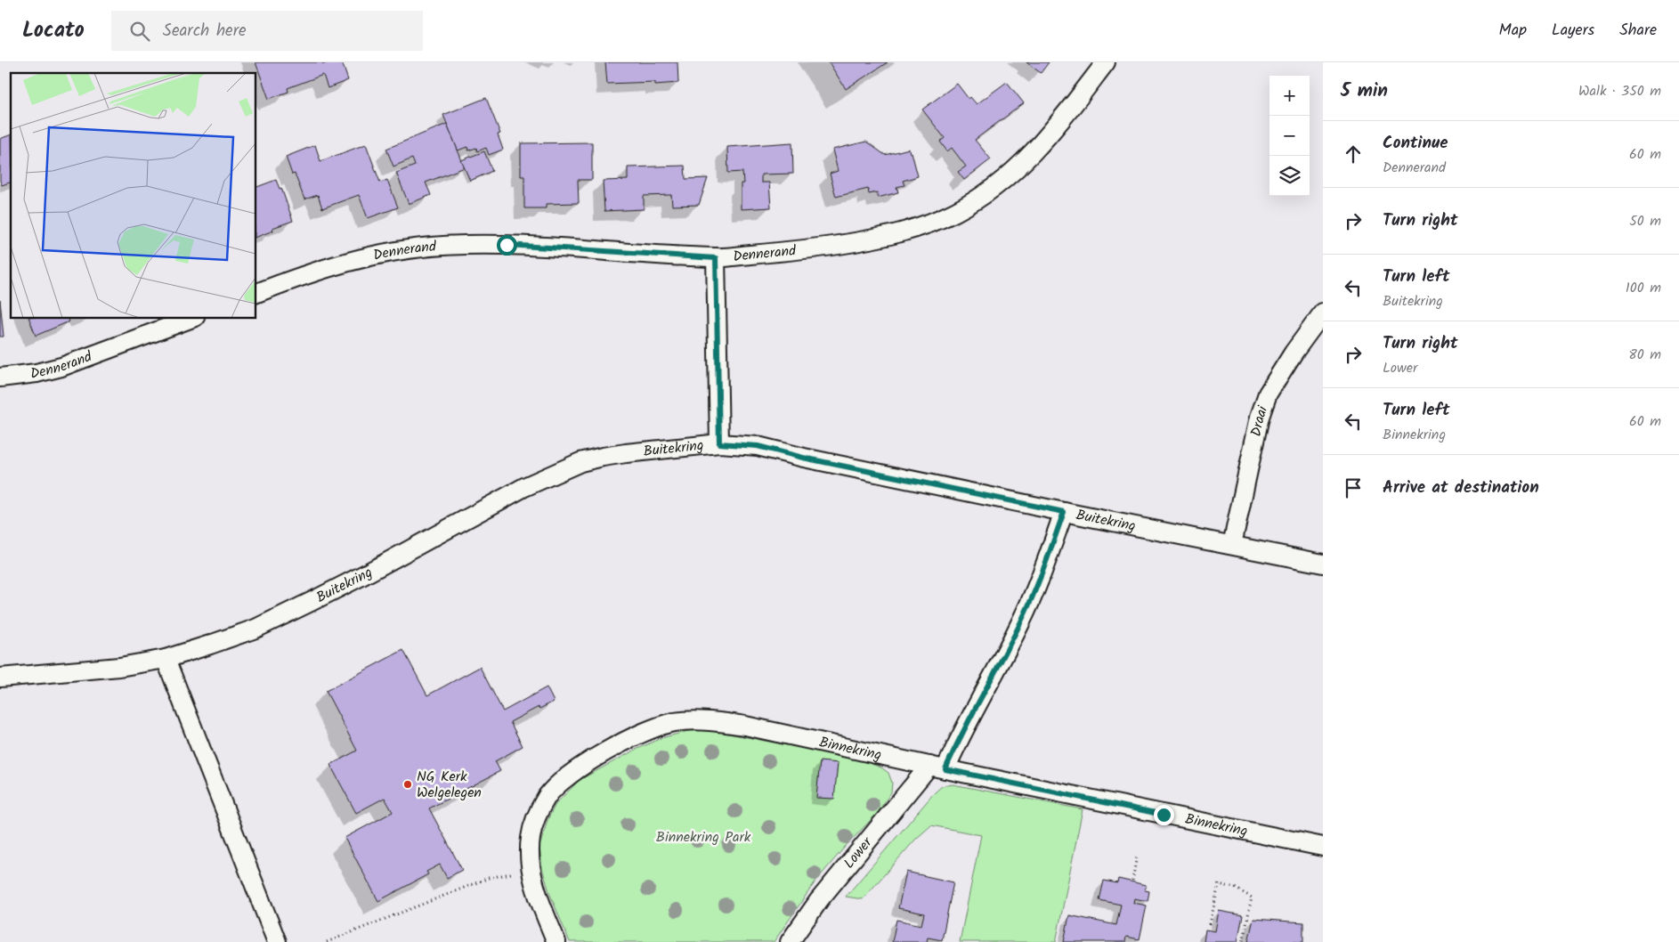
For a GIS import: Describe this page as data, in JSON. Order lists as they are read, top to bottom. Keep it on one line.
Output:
{"streets":{"street":["Dennerand","Draai","Buitekring","Binnekring","Lower"]},"crossings":[["Draai","Buitekring"],["Buitekring","Lower"],["Binnekring","Lower"]],"parks":["Binnekring Park"],"places":["NG Kerk Welgelegen"],"page":{"header":"Locato","search":"Search here","nav":["Map","Layers","Share"],"heading":["5 min","Walk · 350 m"],"map_buttons":["+","−"],"list":[["Continue","Dennerand","60 m"],["Turn right","50 m"],["Turn left","Buitekring","100 m"],["Turn right","Lower","80 m"],["Turn left","Binnekring","60 m"],"Arrive at destination"]}}
